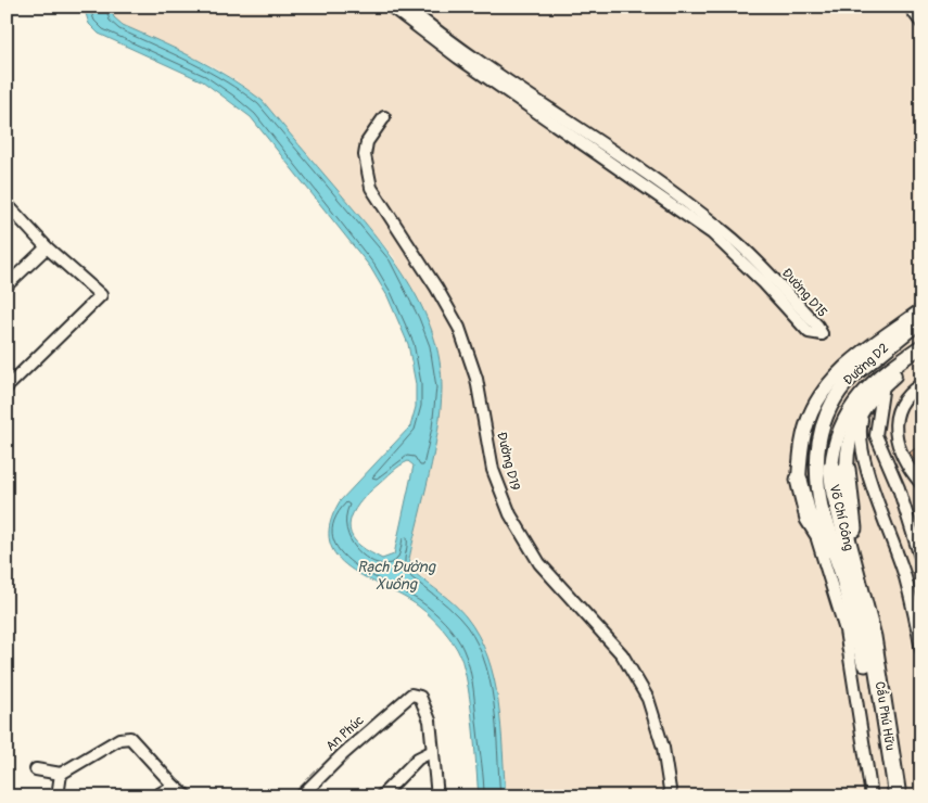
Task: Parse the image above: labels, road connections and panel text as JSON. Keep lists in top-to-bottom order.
{
  "streets": {
    "highway": ["Võ Chí Công", "Cầu Phú Hữu"],
    "main road": ["Đường D2"],
    "street": ["Đường D15", "Đường D19", "An Phúc"]
  },
  "crossings": [
    ["Đường D2", "Võ Chí Công"],
    ["Võ Chí Công", "Cầu Phú Hữu"]
  ],
  "water": ["Rạch Đường Xuống"]
}
